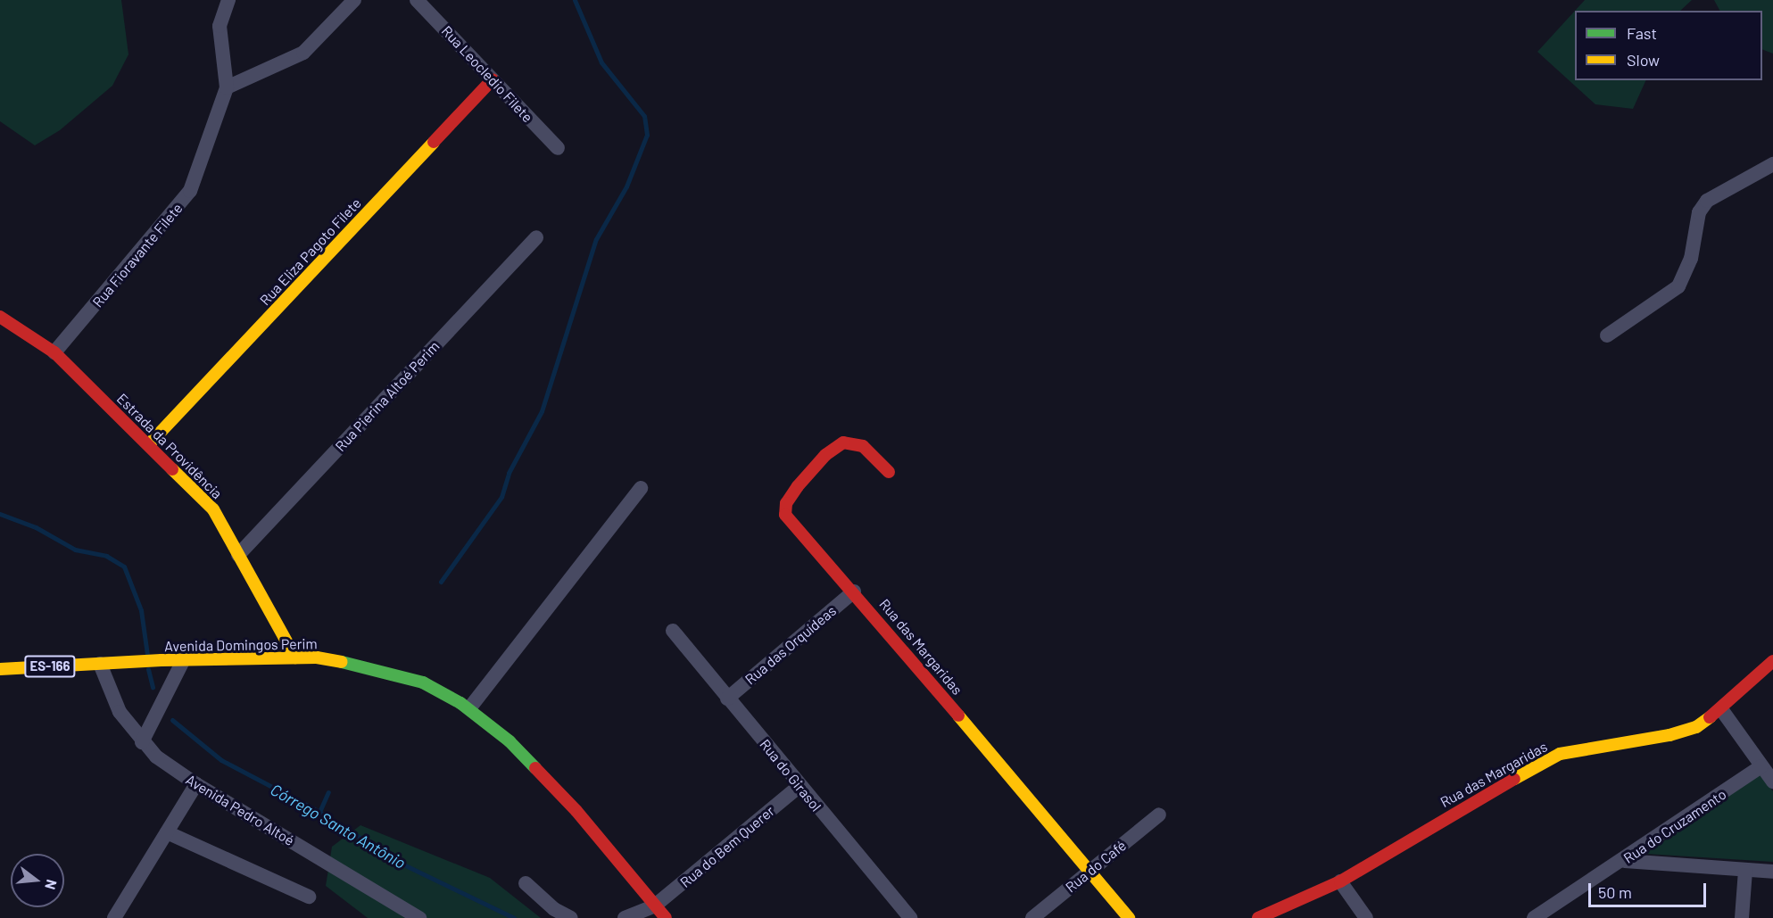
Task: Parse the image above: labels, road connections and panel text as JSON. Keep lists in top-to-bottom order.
{
  "streets": {
    "street": [
      "Rua Leocledio Filete",
      "Rua Eliza Pagoto Filete",
      "Rua Fioravante Filete",
      "Rua Pierina Altoé Perim",
      "Estrada da Providência",
      "Avenida Domingos Perim",
      "Rua das Orquídeas",
      "Rua das Margaridas",
      "ES-166",
      "Rua do Girasol",
      "Avenida Pedro Altoé",
      "Rua do Cruzamento",
      "Rua do Bem Querer",
      "Rua do Café"
    ]
  },
  "crossings": [
    ["Rua Leocledio Filete", "Rua Eliza Pagoto Filete"],
    ["Rua Eliza Pagoto Filete", "Estrada da Providência"],
    ["Rua Fioravante Filete", "Estrada da Providência"],
    ["Rua Pierina Altoé Perim", "Estrada da Providência"],
    ["Estrada da Providência", "Avenida Domingos Perim"],
    ["Avenida Domingos Perim", "ES-166"],
    ["Avenida Domingos Perim", "Avenida Pedro Altoé"],
    ["Avenida Domingos Perim", "Rua do Bem Querer"],
    ["Rua das Orquídeas", "Rua das Margaridas"],
    ["Rua das Orquídeas", "Rua do Girasol"],
    ["Rua das Margaridas", "Rua do Café"],
    ["ES-166", "Avenida Pedro Altoé"],
    ["Rua do Girasol", "Rua do Bem Querer"]
  ],
  "water": ["Córrego Santo Antônio"],
  "legend": ["Fast", "Slow"],
  "scale_bar": "50 m",
  "north": "right"
}
